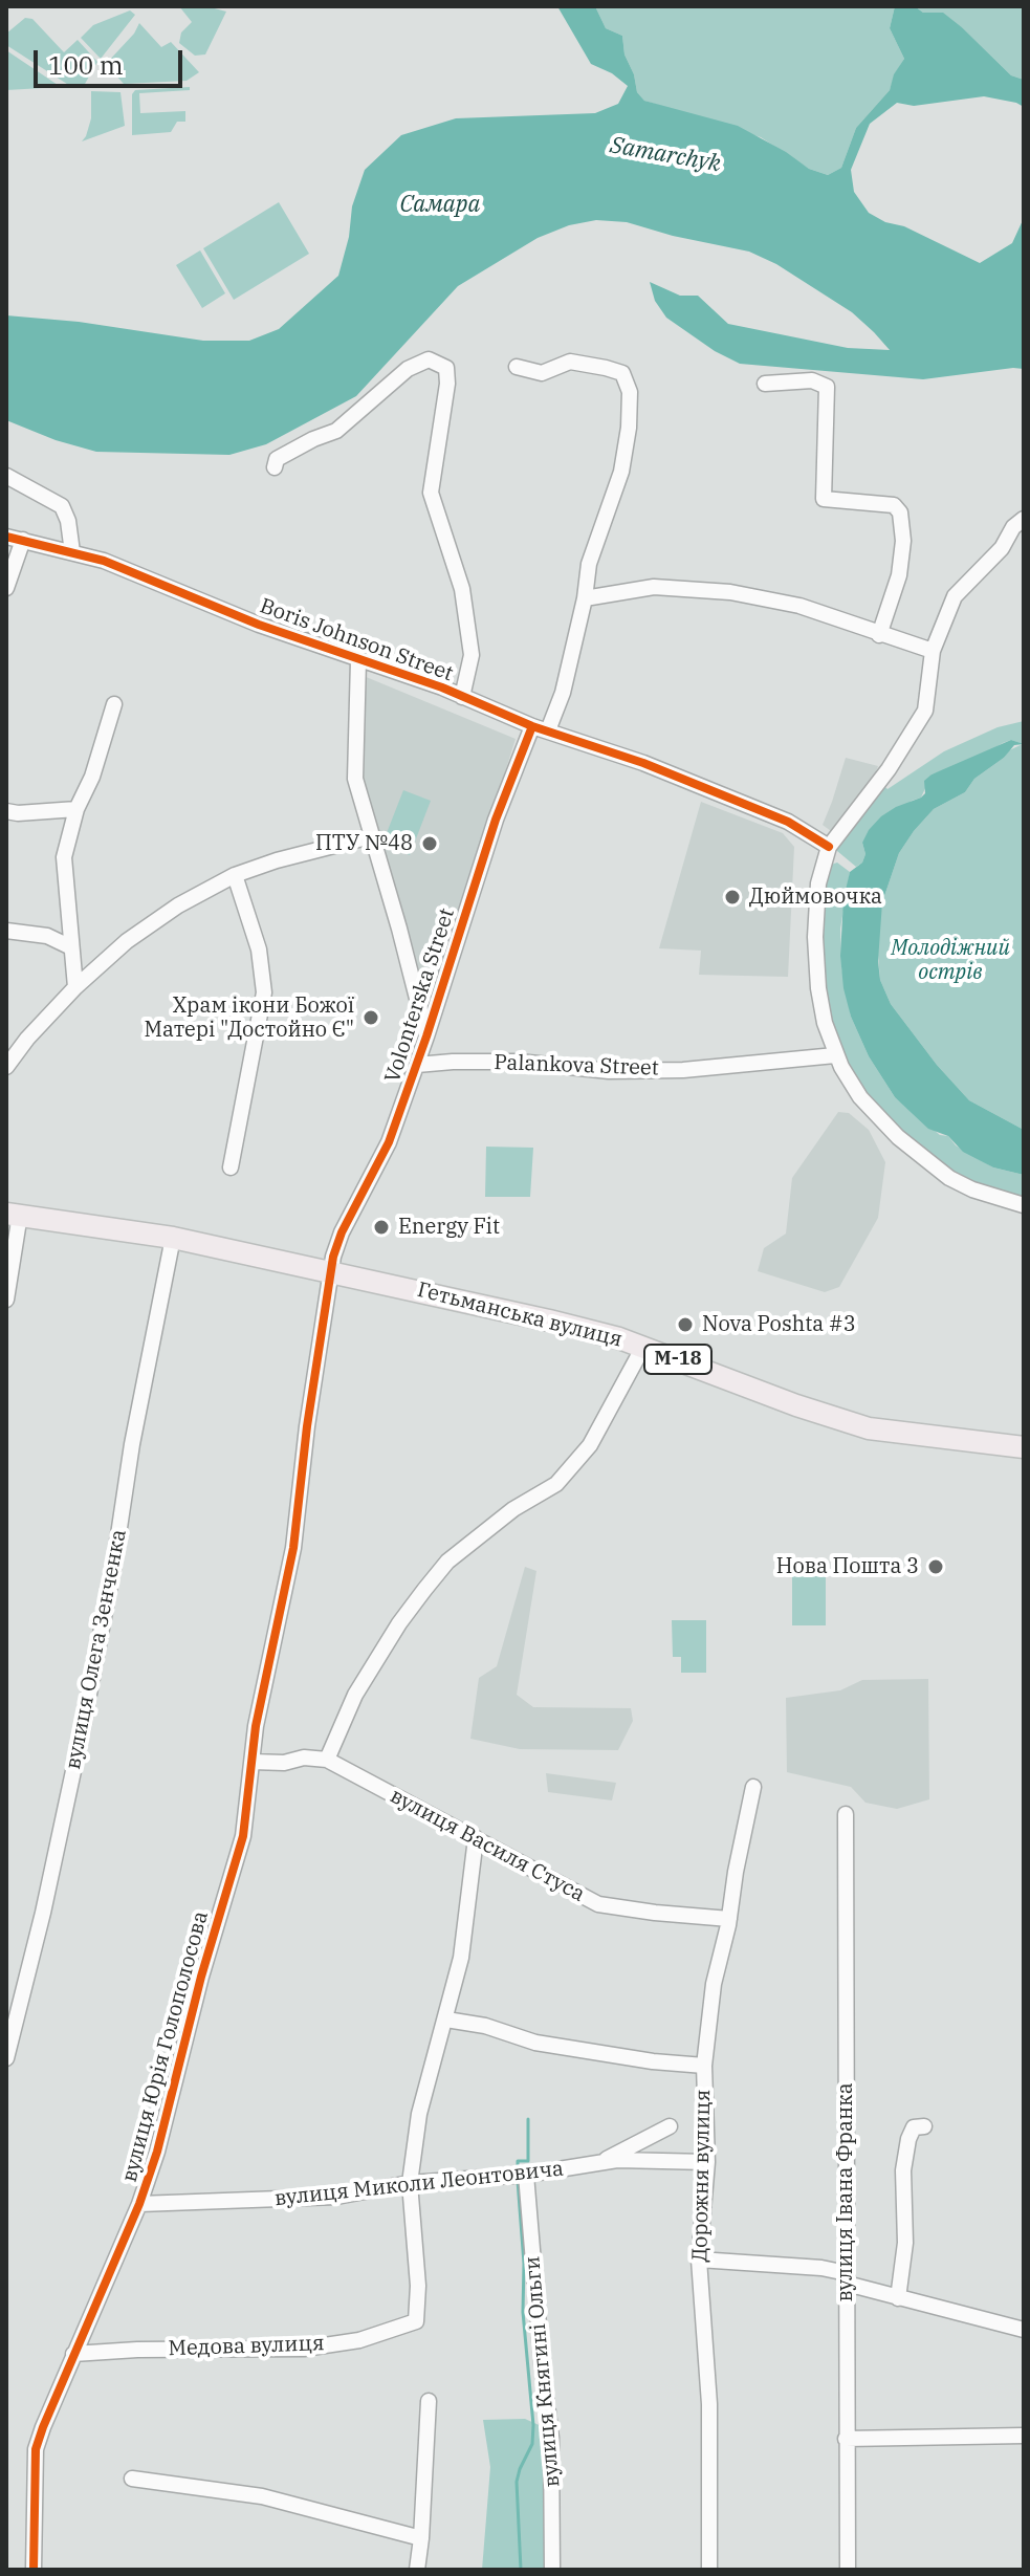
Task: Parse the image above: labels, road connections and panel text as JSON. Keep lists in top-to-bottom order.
{
  "streets": {
    "highway": ["Гетьманська вулиця", "М-18"],
    "street": [
      "Boris Johnson Street",
      "Volonterska Street",
      "Palankova Street",
      "вулиця Олега Зенченка",
      "вулиця Василя Стуса",
      "вулиця Юрія Голополосова",
      "Дорожня вулиця",
      "вулиця Миколи Леонтовича",
      "вулиця Івана Франка",
      "Медова вулиця",
      "вулиця Княгині Ольги"
    ]
  },
  "crossings": [
    ["Boris Johnson Street", "Volonterska Street"],
    ["Volonterska Street", "Palankova Street"],
    ["Volonterska Street", "Гетьманська вулиця"],
    ["Volonterska Street", "вулиця Юрія Голополосова"],
    ["Гетьманська вулиця", "вулиця Олега Зенченка"],
    ["Гетьманська вулиця", "вулиця Юрія Голополосова"],
    ["вулиця Василя Стуса", "Дорожня вулиця"],
    ["вулиця Юрія Голополосова", "вулиця Миколи Леонтовича"],
    ["вулиця Юрія Голополосова", "Медова вулиця"],
    ["Дорожня вулиця", "вулиця Миколи Леонтовича"],
    ["вулиця Миколи Леонтовича", "Медова вулиця"],
    ["вулиця Миколи Леонтовича", "вулиця Княгині Ольги"]
  ],
  "water": ["Samarchyk", "Самара"],
  "parks": ["Молодіжний острів"],
  "places": [
    "ПТУ №48",
    "Дюймовочка",
    "Храм ікони Божої Матері \"Достойно Є\"",
    "Energy Fit",
    "Nova Poshta #3",
    "Нова Пошта 3"
  ],
  "scale_bar": "100 m"
}
